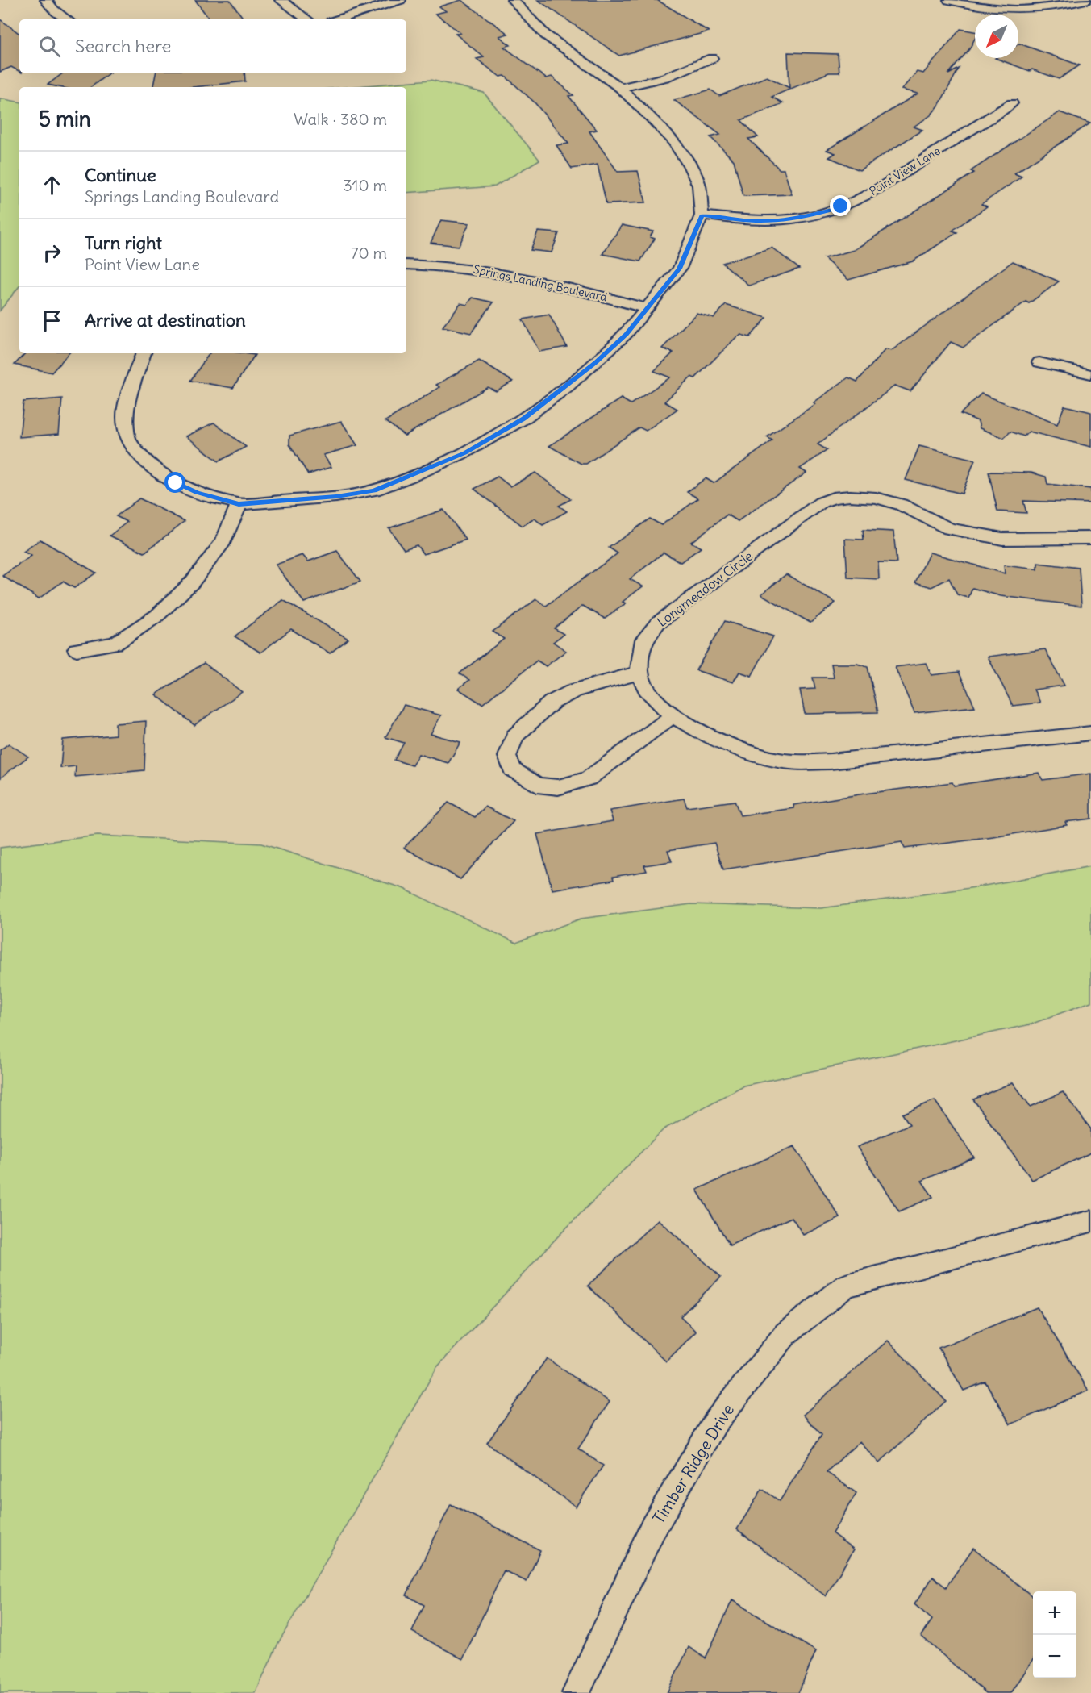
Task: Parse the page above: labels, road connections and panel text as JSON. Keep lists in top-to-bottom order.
{
  "streets": {
    "street": [
      "Point View Lane",
      "Springs Landing Boulevard",
      "Longmeadow Circle",
      "Timber Ridge Drive"
    ]
  },
  "north": "bottom left",
  "page": {
    "search": "Search here",
    "heading": ["5 min", "Walk · 380 m"],
    "list": [
      ["Continue", "Springs Landing Boulevard", "310 m"],
      ["Turn right", "Point View Lane", "70 m"],
      "Arrive at destination"
    ],
    "map_buttons": ["+", "−"]
  }
}
